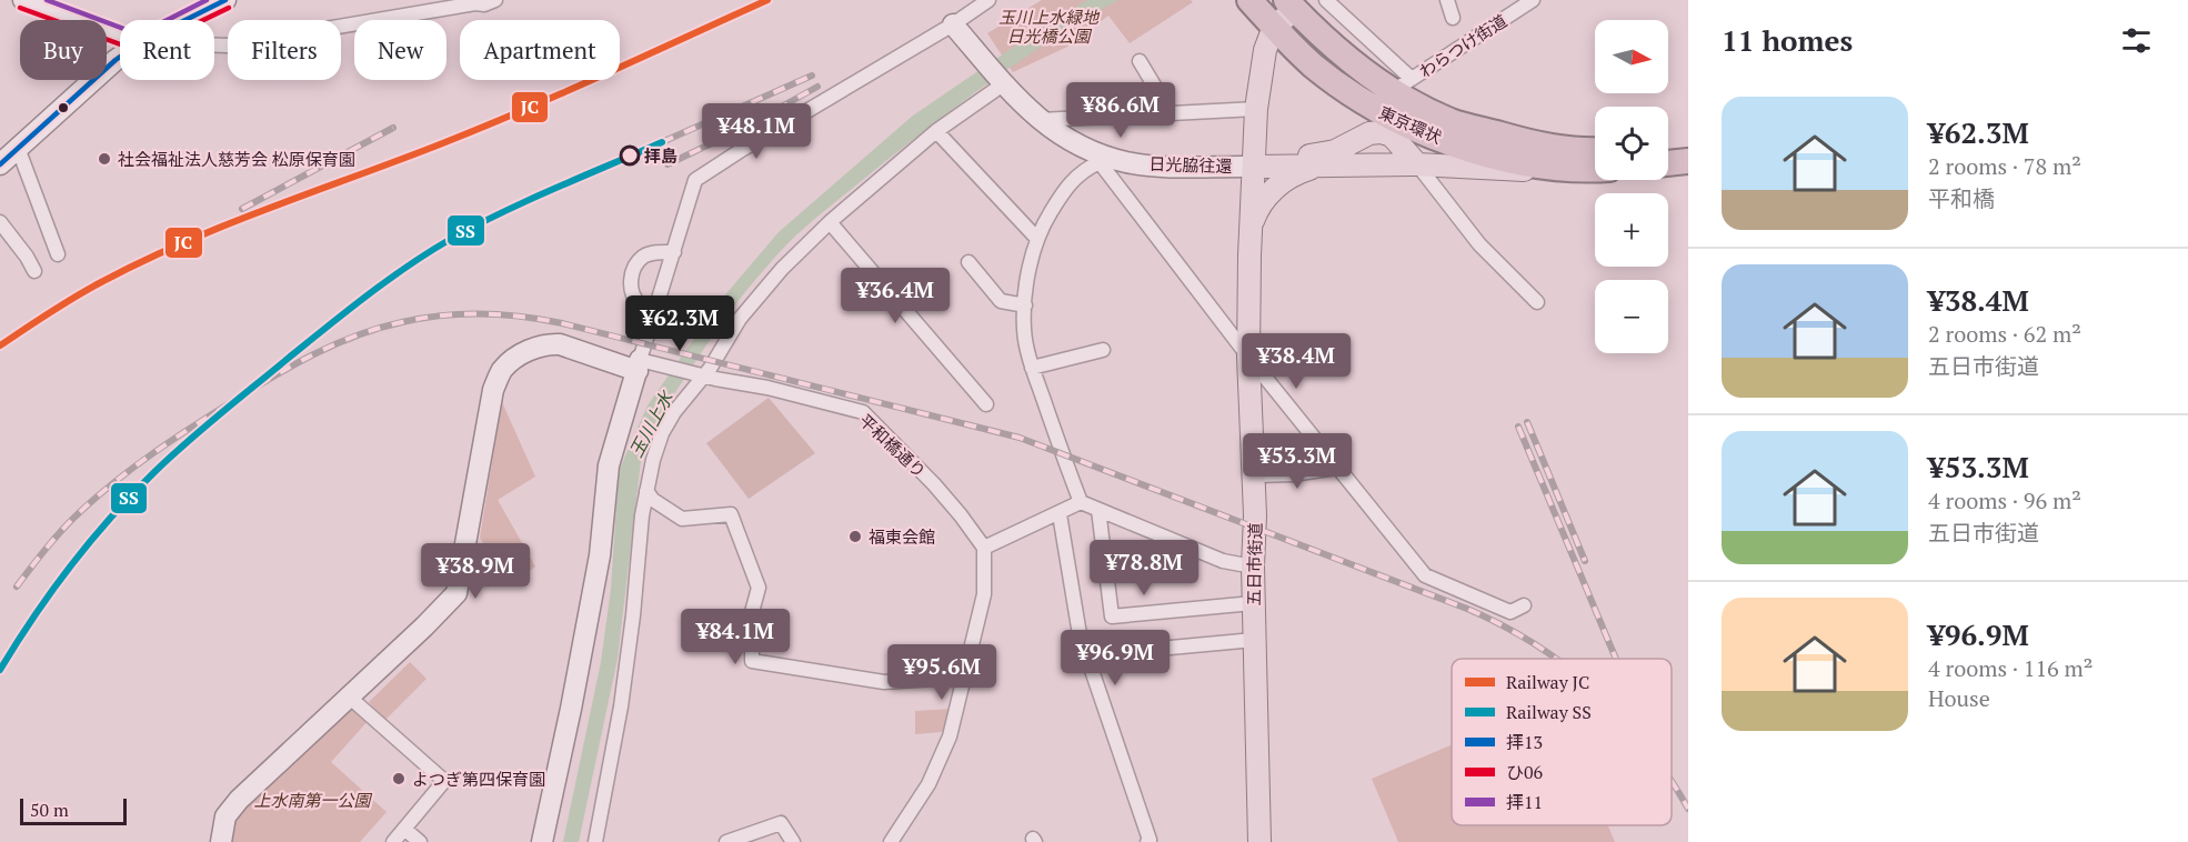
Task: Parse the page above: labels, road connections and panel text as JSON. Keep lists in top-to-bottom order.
{
  "streets": {
    "highway": ["東京環状"],
    "main road": ["五日市街道"],
    "street": ["わらつけ街道", "日光脇往還", "平和橋通り"]
  },
  "crossings": [
    ["わらつけ街道", "東京環状"],
    ["東京環状", "五日市街道"],
    ["日光脇往還", "五日市街道"]
  ],
  "water": ["玉川上水"],
  "parks": ["玉川上水緑地 日光橋公園", "上水南第一公園"],
  "places": [
    "拝島",
    "社会福祉法人慈芳会 松原保育園",
    "福東会館",
    "よつぎ第四保育園"
  ],
  "lines": [
    "rail line JC",
    "transit line 拝13",
    "transit line 拝11",
    "transit line ひ06",
    "rail line SS"
  ],
  "legend": [
    "Railway JC",
    "Railway SS",
    "拝13",
    "ひ06",
    "拝11"
  ],
  "scale_bar": "50 m",
  "north": "right",
  "page": {
    "heading": "11 homes",
    "map_buttons": ["+", "−"],
    "chip": [
      "Buy",
      "Rent",
      "Filters",
      "New",
      "Apartment"
    ],
    "list": [
      {
        "name": "¥62.3M",
        "note": "2 rooms · 78 m² · 平和橋"
      },
      {
        "name": "¥38.4M",
        "note": "2 rooms · 62 m² · 五日市街道"
      },
      {
        "name": "¥53.3M",
        "note": "4 rooms · 96 m² · 五日市街道"
      },
      {
        "name": "¥96.9M",
        "note": "4 rooms · 116 m² · House"
      }
    ],
    "price": [
      "¥86.6M",
      "¥48.1M",
      "¥36.4M",
      "¥62.3M",
      "¥38.4M",
      "¥53.3M",
      "¥78.8M",
      "¥38.9M",
      "¥84.1M",
      "¥96.9M",
      "¥95.6M"
    ],
    "scale": "50 m"
  }
}
